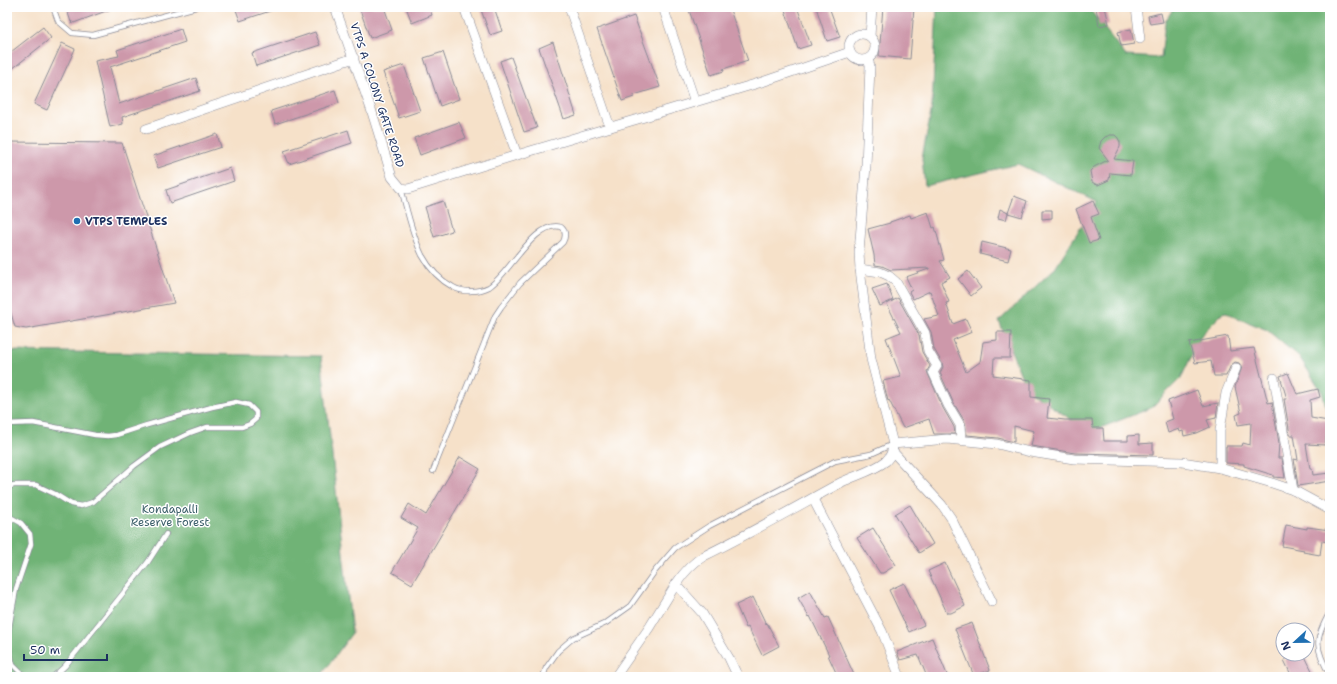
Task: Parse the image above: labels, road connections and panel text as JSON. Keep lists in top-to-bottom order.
{
  "streets": {
    "street": ["VTPS A COLONY GATE ROAD"]
  },
  "parks": ["Kondapalli Reserve Forest"],
  "places": ["VTPS TEMPLES"],
  "scale_bar": "50 m",
  "north": "left"
}
